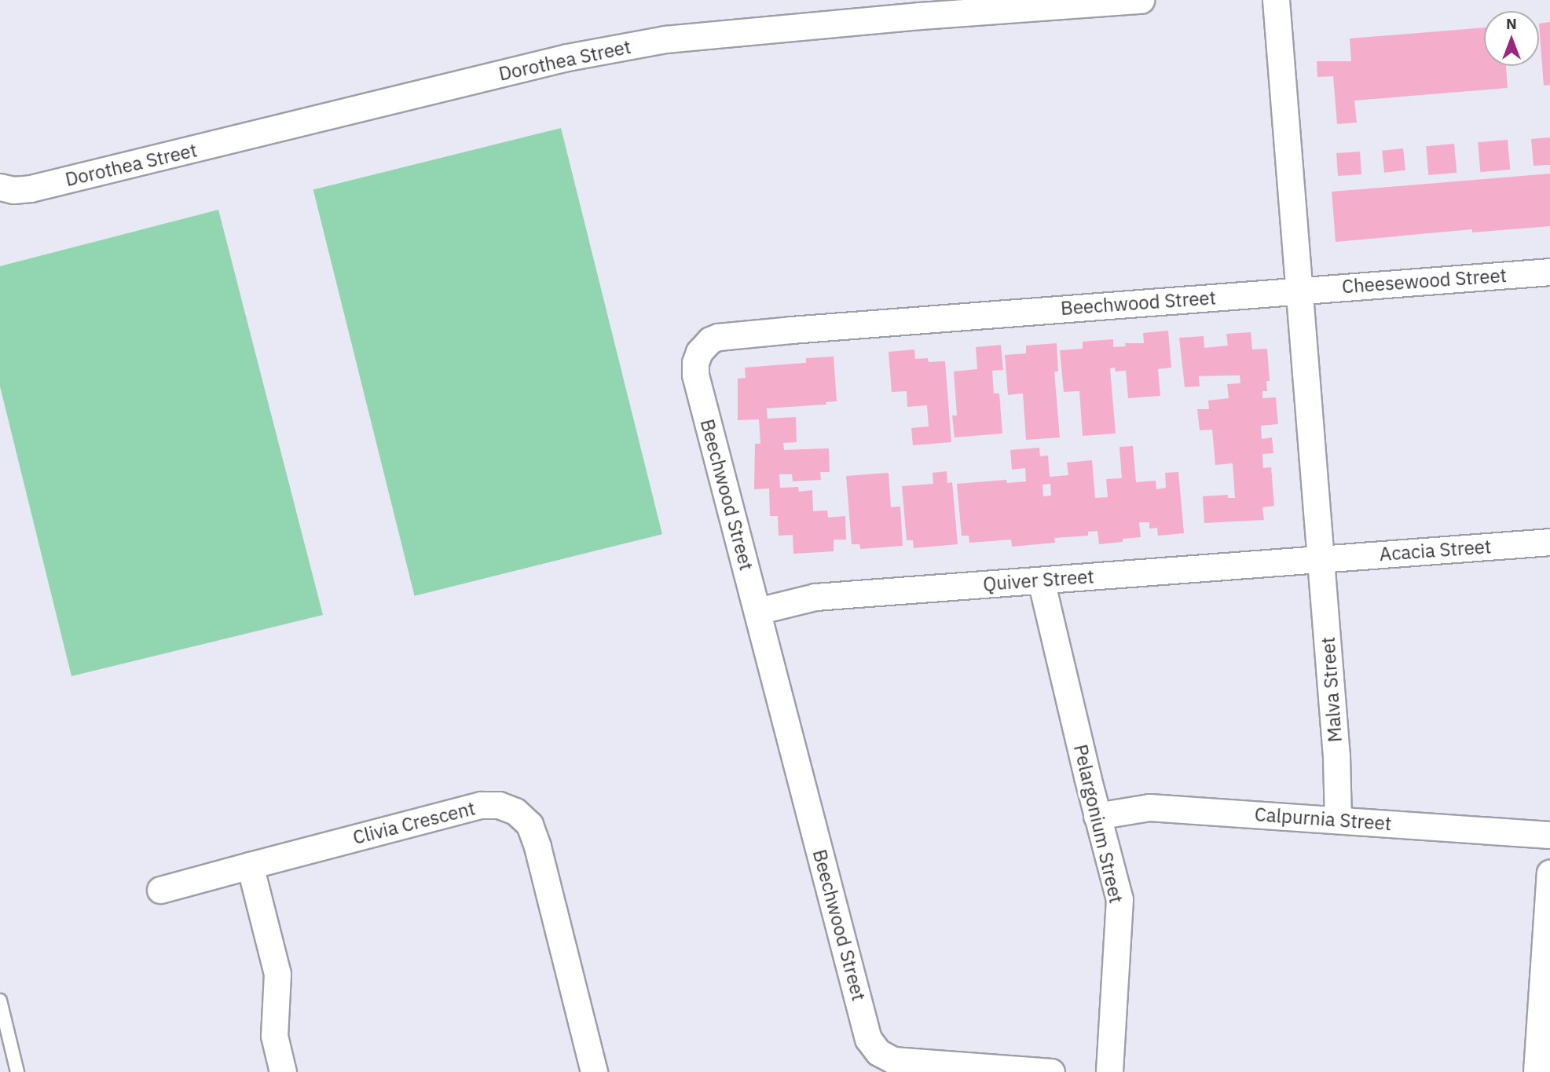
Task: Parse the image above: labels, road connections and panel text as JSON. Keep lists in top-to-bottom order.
{
  "streets": {
    "street": [
      "Dorothea Street",
      "Cheesewood Street",
      "Beechwood Street",
      "Acacia Street",
      "Quiver Street",
      "Malva Street",
      "Calpurnia Street",
      "Clivia Crescent",
      "Pelargonium Street"
    ]
  },
  "crossings": [
    ["Cheesewood Street", "Beechwood Street"],
    ["Cheesewood Street", "Malva Street"],
    ["Beechwood Street", "Quiver Street"],
    ["Beechwood Street", "Malva Street"],
    ["Acacia Street", "Quiver Street"],
    ["Acacia Street", "Malva Street"],
    ["Quiver Street", "Malva Street"],
    ["Quiver Street", "Pelargonium Street"],
    ["Malva Street", "Calpurnia Street"],
    ["Calpurnia Street", "Pelargonium Street"]
  ],
  "north": "top"
}
